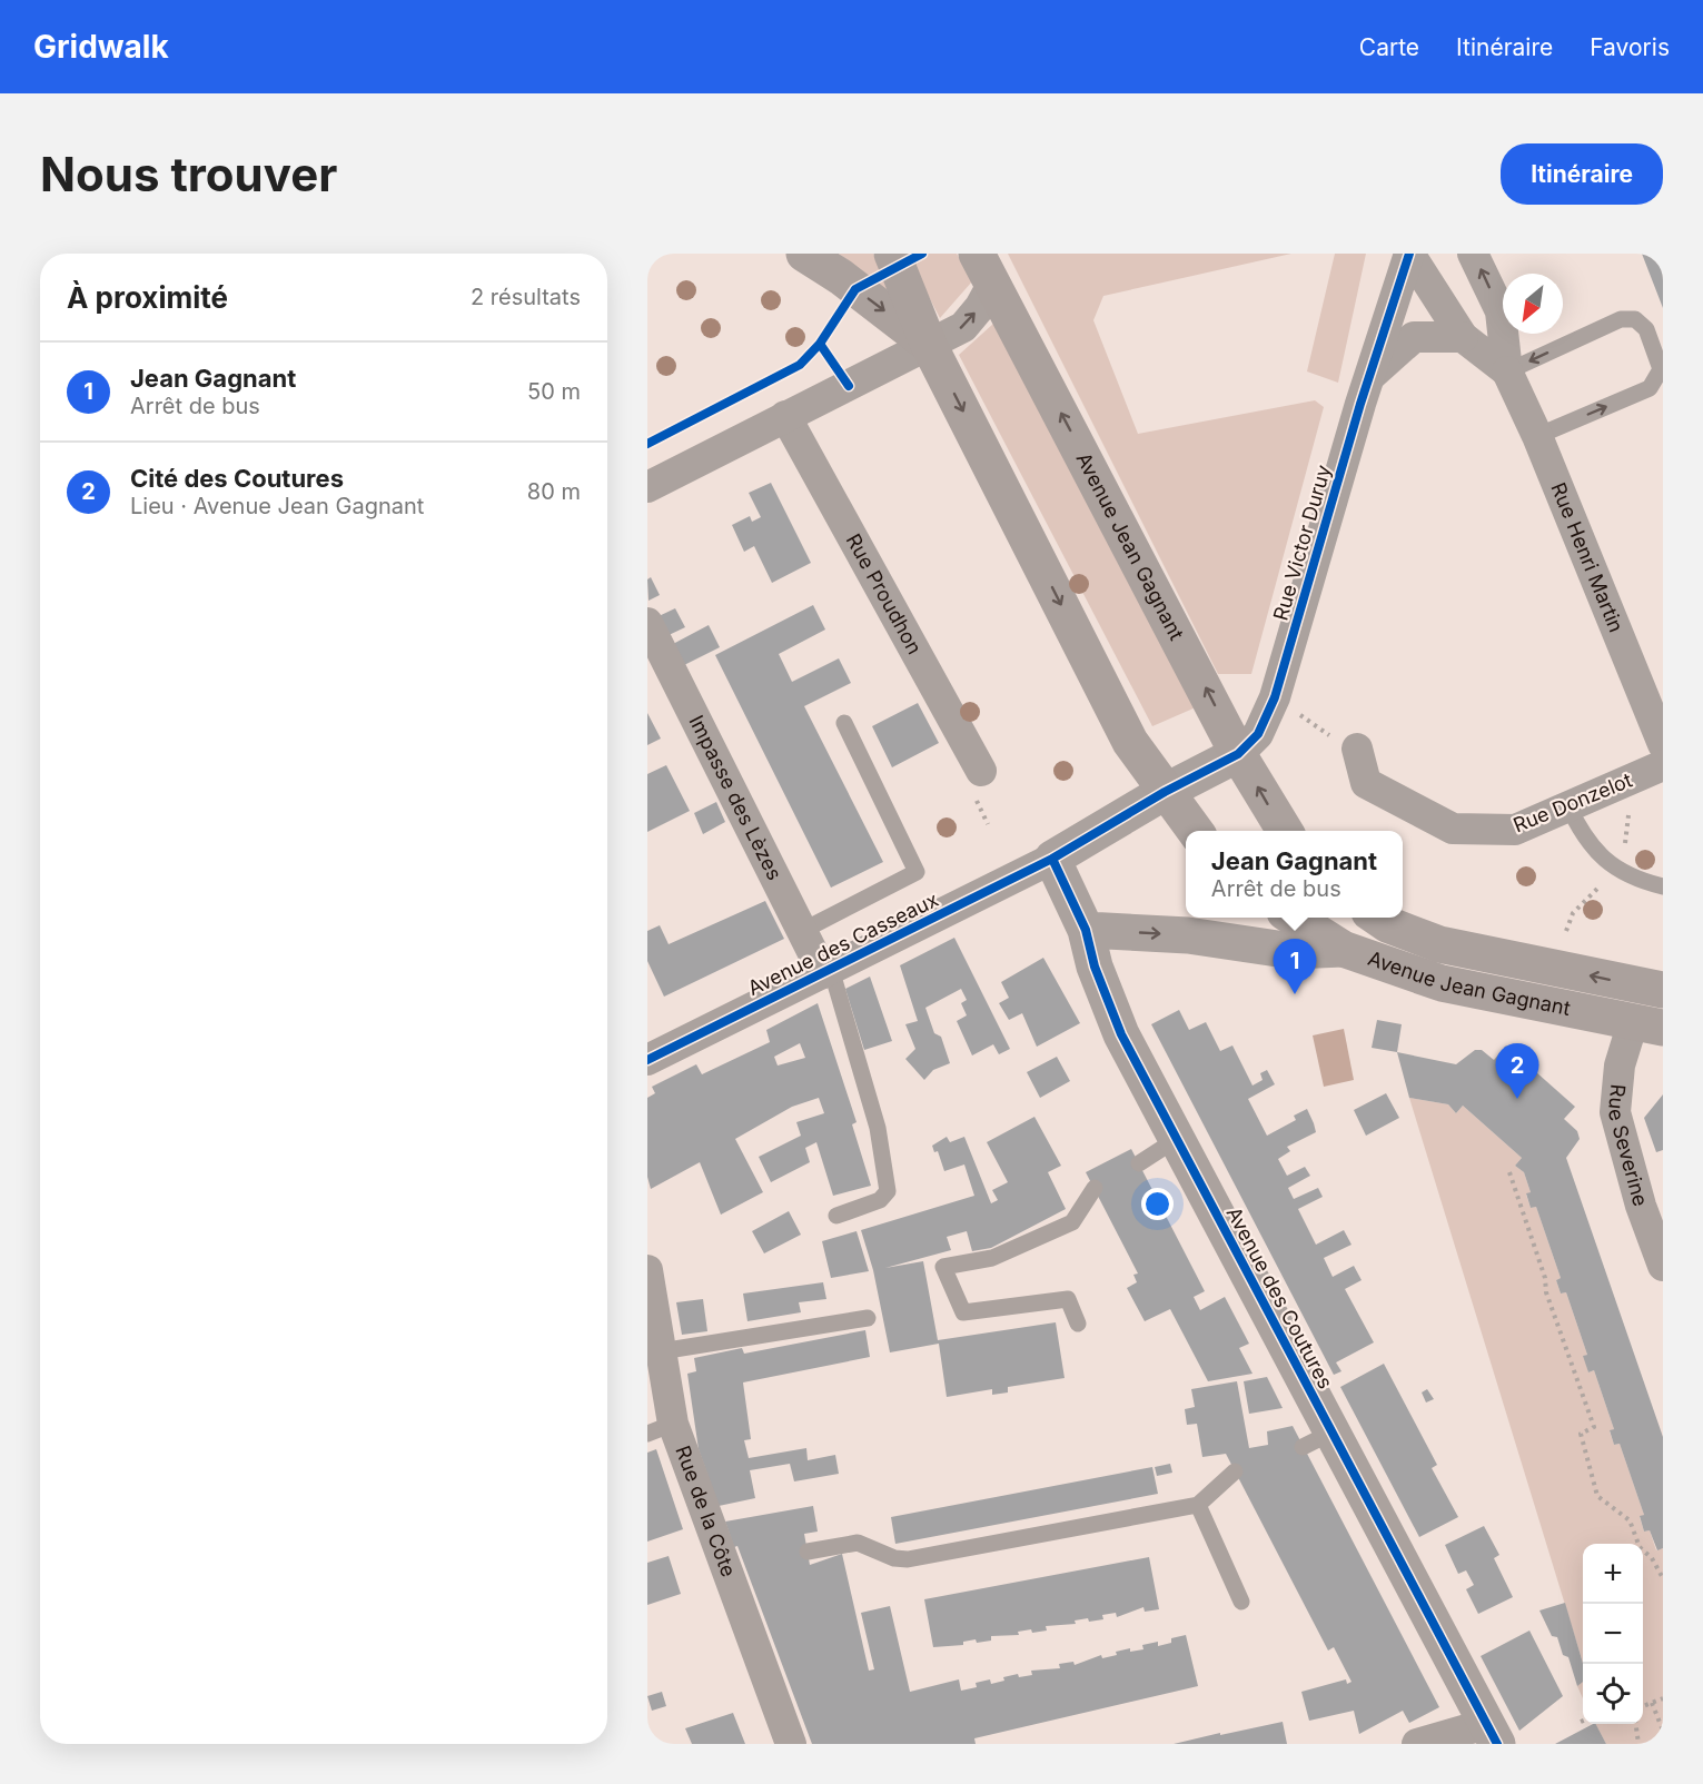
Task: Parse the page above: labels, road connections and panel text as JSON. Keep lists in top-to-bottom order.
{
  "streets": {
    "main road": ["Avenue Jean Gagnant"],
    "street": [
      "Rue Victor Duruy",
      "Rue Henri Martin",
      "Rue Proudhon",
      "Impasse des Lèzes",
      "Rue Donzelot",
      "Avenue des Casseaux",
      "Rue Severine",
      "Avenue des Coutures",
      "Rue de la Côte"
    ]
  },
  "crossings": [
    ["Rue Victor Duruy", "Avenue Jean Gagnant"],
    ["Rue Victor Duruy", "Rue Henri Martin"],
    ["Rue Victor Duruy", "Avenue des Casseaux"],
    ["Rue Victor Duruy", "Avenue des Coutures"],
    ["Avenue Jean Gagnant", "Rue Severine"],
    ["Impasse des Lèzes", "Avenue des Casseaux"],
    ["Avenue des Casseaux", "Avenue des Coutures"]
  ],
  "north": "bottom left",
  "page": {
    "header": "Gridwalk",
    "nav": ["Carte", "Itinéraire", "Favoris"],
    "buttons": "Itinéraire",
    "title": "Nous trouver",
    "heading": ["À proximité", "2 résultats"],
    "list": [
      {
        "mark": "1",
        "name": "Jean Gagnant",
        "note": "Arrêt de bus",
        "value": "50 m"
      },
      {
        "mark": "2",
        "name": "Cité des Coutures",
        "note": "Lieu · Avenue Jean Gagnant",
        "value": "80 m"
      }
    ],
    "popup": ["Jean Gagnant", "Arrêt de bus"],
    "pins": ["1", "2"],
    "map_buttons": ["+", "−"]
  }
}
